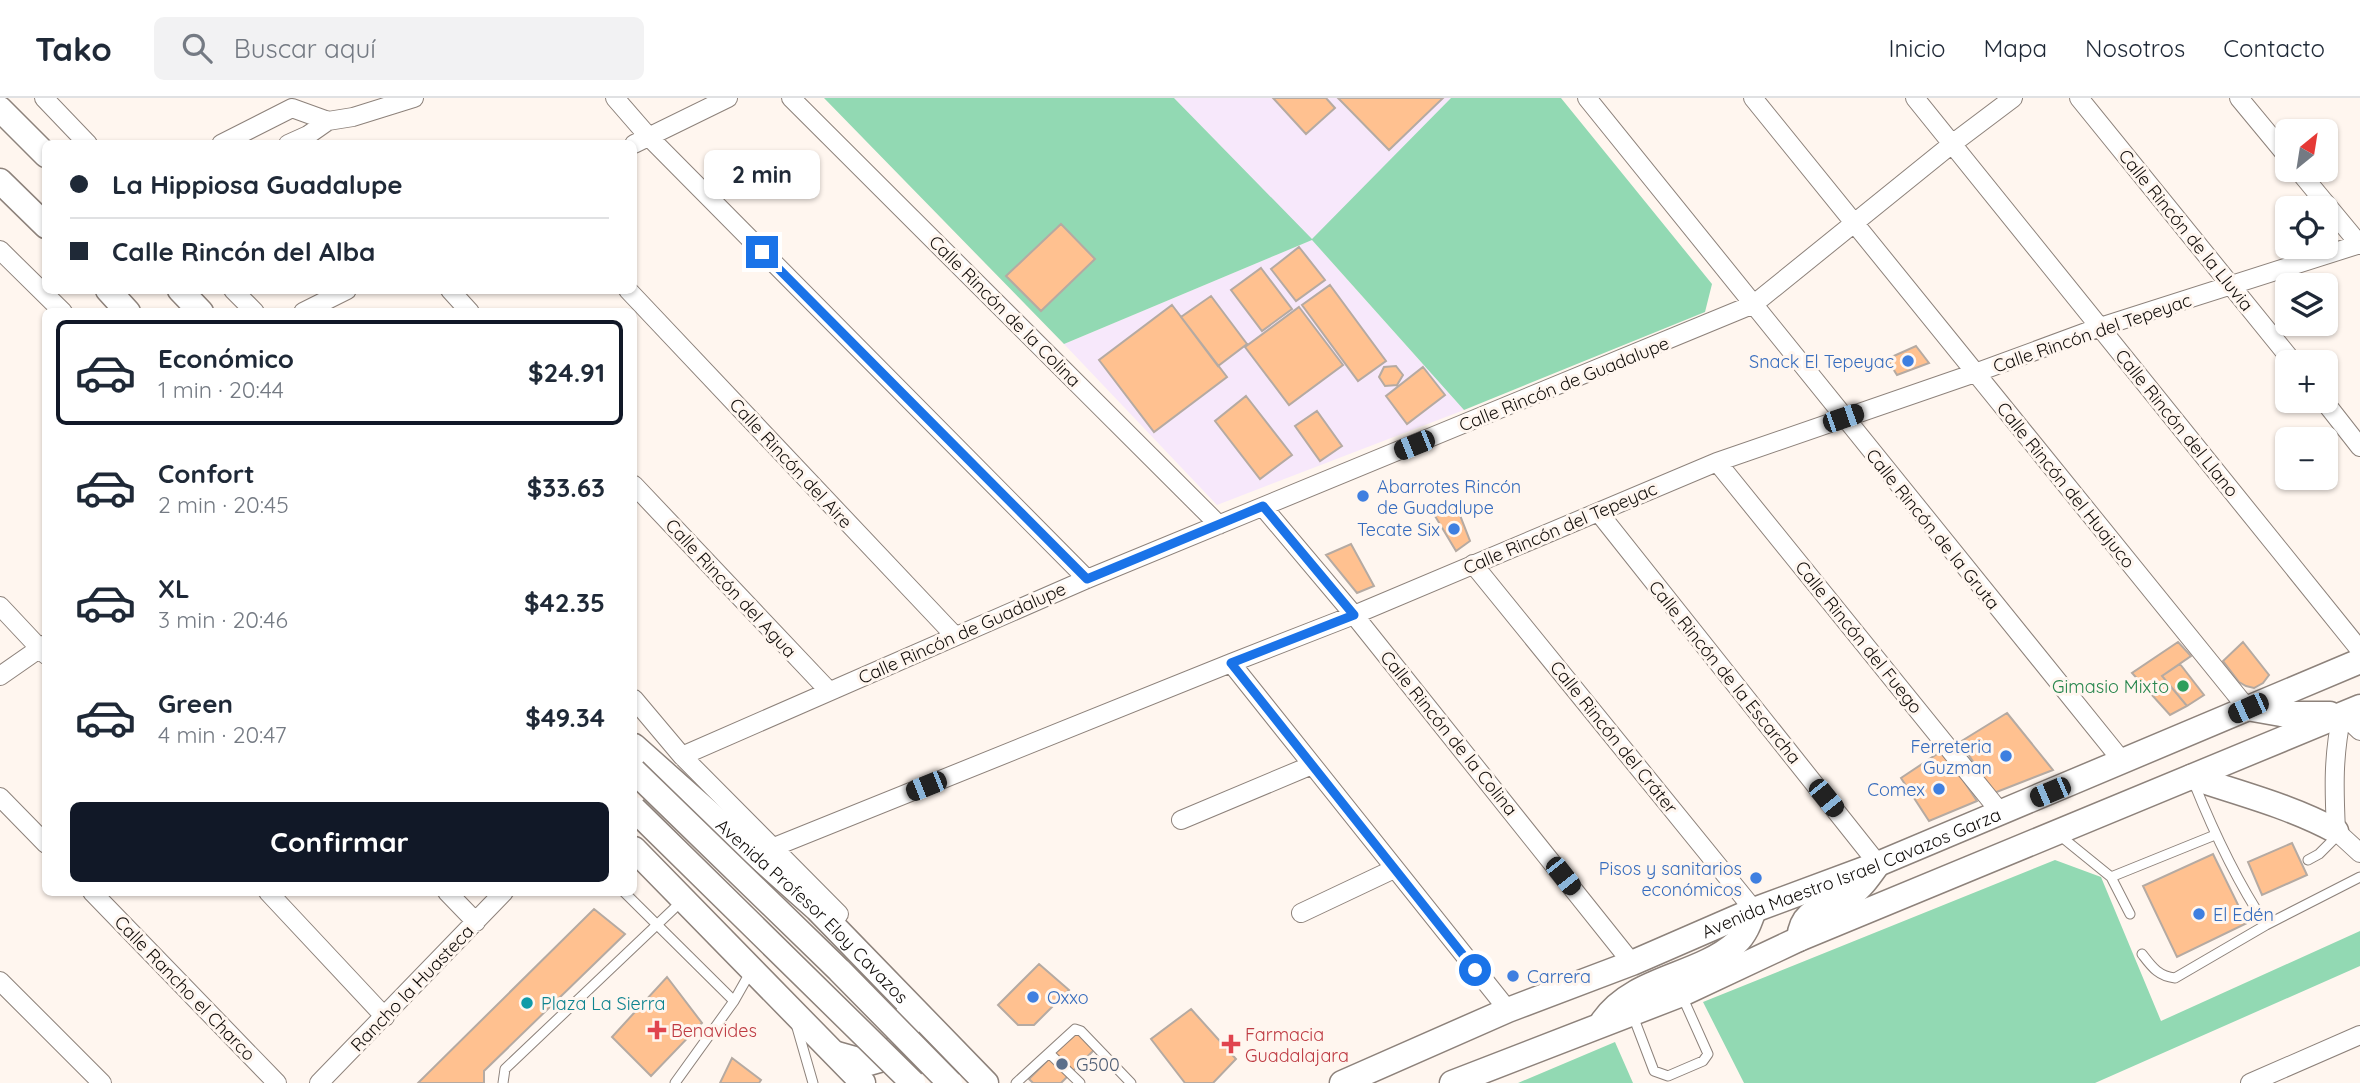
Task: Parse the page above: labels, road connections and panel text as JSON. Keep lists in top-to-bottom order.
{
  "streets": {
    "main road": ["Avenida Maestro Israel Cavazos Garza", "Avenida Profesor Eloy Cavazos"],
    "street": [
      "Calle Rincón de la Lluvia",
      "Calle Rincón de la Colina",
      "Calle Rincón del Tepeyac",
      "Calle Rincón de Guadalupe",
      "Calle Rincón del Llano",
      "Calle Rincón del Aire",
      "Calle Rincón del Huajuco",
      "Calle Rincón de la Gruta",
      "Calle Rincón del Agua",
      "Calle Rincón del Fuego",
      "Calle Rincón de la Escarcha",
      "Calle Rincón del Cráter",
      "Calle Rancho el Charco",
      "Rancho la Huasteca"
    ]
  },
  "crossings": [
    ["Calle Rincón de la Lluvia", "Calle Rincón del Tepeyac"],
    ["Calle Rincón de la Colina", "Calle Rincón del Tepeyac"],
    ["Calle Rincón de la Colina", "Calle Rincón de Guadalupe"],
    ["Calle Rincón de la Colina", "Avenida Maestro Israel Cavazos Garza"],
    ["Calle Rincón del Tepeyac", "Calle Rincón del Llano"],
    ["Calle Rincón del Tepeyac", "Calle Rincón del Huajuco"],
    ["Calle Rincón del Tepeyac", "Calle Rincón de la Gruta"],
    ["Calle Rincón del Tepeyac", "Calle Rincón del Fuego"],
    ["Calle Rincón del Tepeyac", "Calle Rincón de la Escarcha"],
    ["Calle Rincón del Tepeyac", "Calle Rincón del Cráter"],
    ["Calle Rincón de Guadalupe", "Calle Rincón del Llano"],
    ["Calle Rincón de Guadalupe", "Calle Rincón del Aire"],
    ["Calle Rincón de Guadalupe", "Calle Rincón del Huajuco"],
    ["Calle Rincón de Guadalupe", "Calle Rincón de la Gruta"],
    ["Calle Rincón de Guadalupe", "Calle Rincón del Agua"],
    ["Calle Rincón del Huajuco", "Avenida Maestro Israel Cavazos Garza"],
    ["Calle Rincón de la Gruta", "Avenida Maestro Israel Cavazos Garza"],
    ["Calle Rincón del Fuego", "Avenida Maestro Israel Cavazos Garza"],
    ["Calle Rincón de la Escarcha", "Avenida Maestro Israel Cavazos Garza"],
    ["Calle Rincón del Cráter", "Avenida Maestro Israel Cavazos Garza"]
  ],
  "places": {
    "other": [
      "Snack El Tepeyac",
      "Abarrotes Rincón de Guadalupe",
      "Tecate Six",
      "Gimasio Mixto",
      "Ferreteria Guzman",
      "Comex",
      "Pisos y sanitarios económicos",
      "El Edén",
      "Carrera",
      "Oxxo",
      "Plaza La Sierra",
      "G500"
    ],
    "health": ["Benavides", "Farmacia Guadalajara"]
  },
  "north": "top right",
  "page": {
    "header": "Tako",
    "search": "Buscar aquí",
    "nav": [
      "Inicio",
      "Mapa",
      "Nosotros",
      "Contacto"
    ],
    "map_buttons": ["+", "−"],
    "banner": ["La Hippiosa Guadalupe", "Calle Rincón del Alba"],
    "bubble": "2 min",
    "list": [
      {
        "name": "Económico",
        "note": "1 min · 20:44",
        "value": "$24.91"
      },
      {
        "name": "Confort",
        "note": "2 min · 20:45",
        "value": "$33.63"
      },
      {
        "name": "XL",
        "note": "3 min · 20:46",
        "value": "$42.35"
      },
      {
        "name": "Green",
        "note": "4 min · 20:47",
        "value": "$49.34"
      }
    ],
    "buttons": "Confirmar"
  }
}
